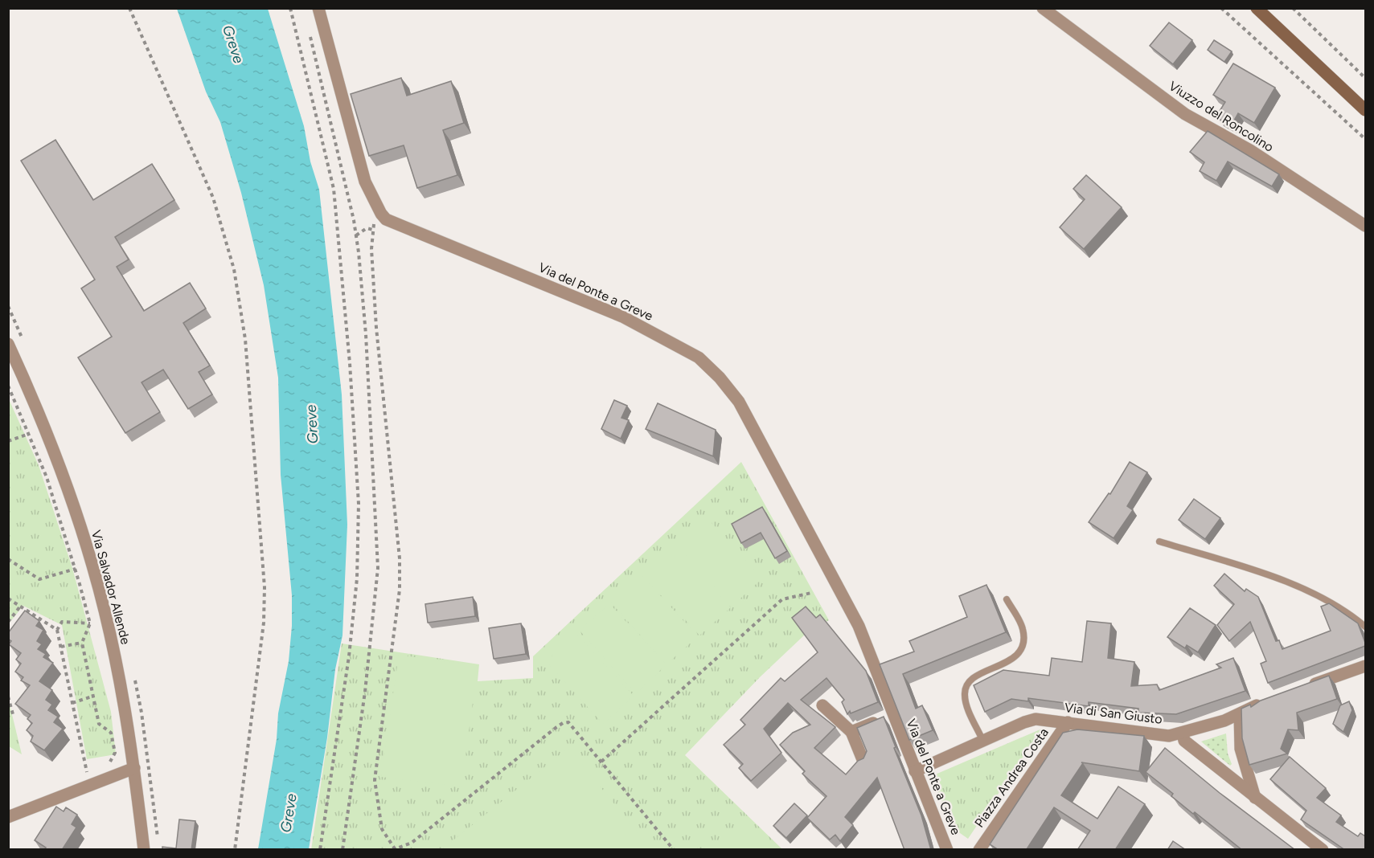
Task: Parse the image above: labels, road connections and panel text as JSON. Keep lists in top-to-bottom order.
{
  "streets": {
    "street": [
      "Viuzzo del Roncolino",
      "Via del Ponte a Greve",
      "Via Salvador Allende",
      "Via di San Giusto",
      "Piazza Andrea Costa"
    ]
  },
  "crossings": [
    ["Via del Ponte a Greve", "Via di San Giusto"],
    ["Via di San Giusto", "Piazza Andrea Costa"]
  ],
  "water": ["Greve"]
}
